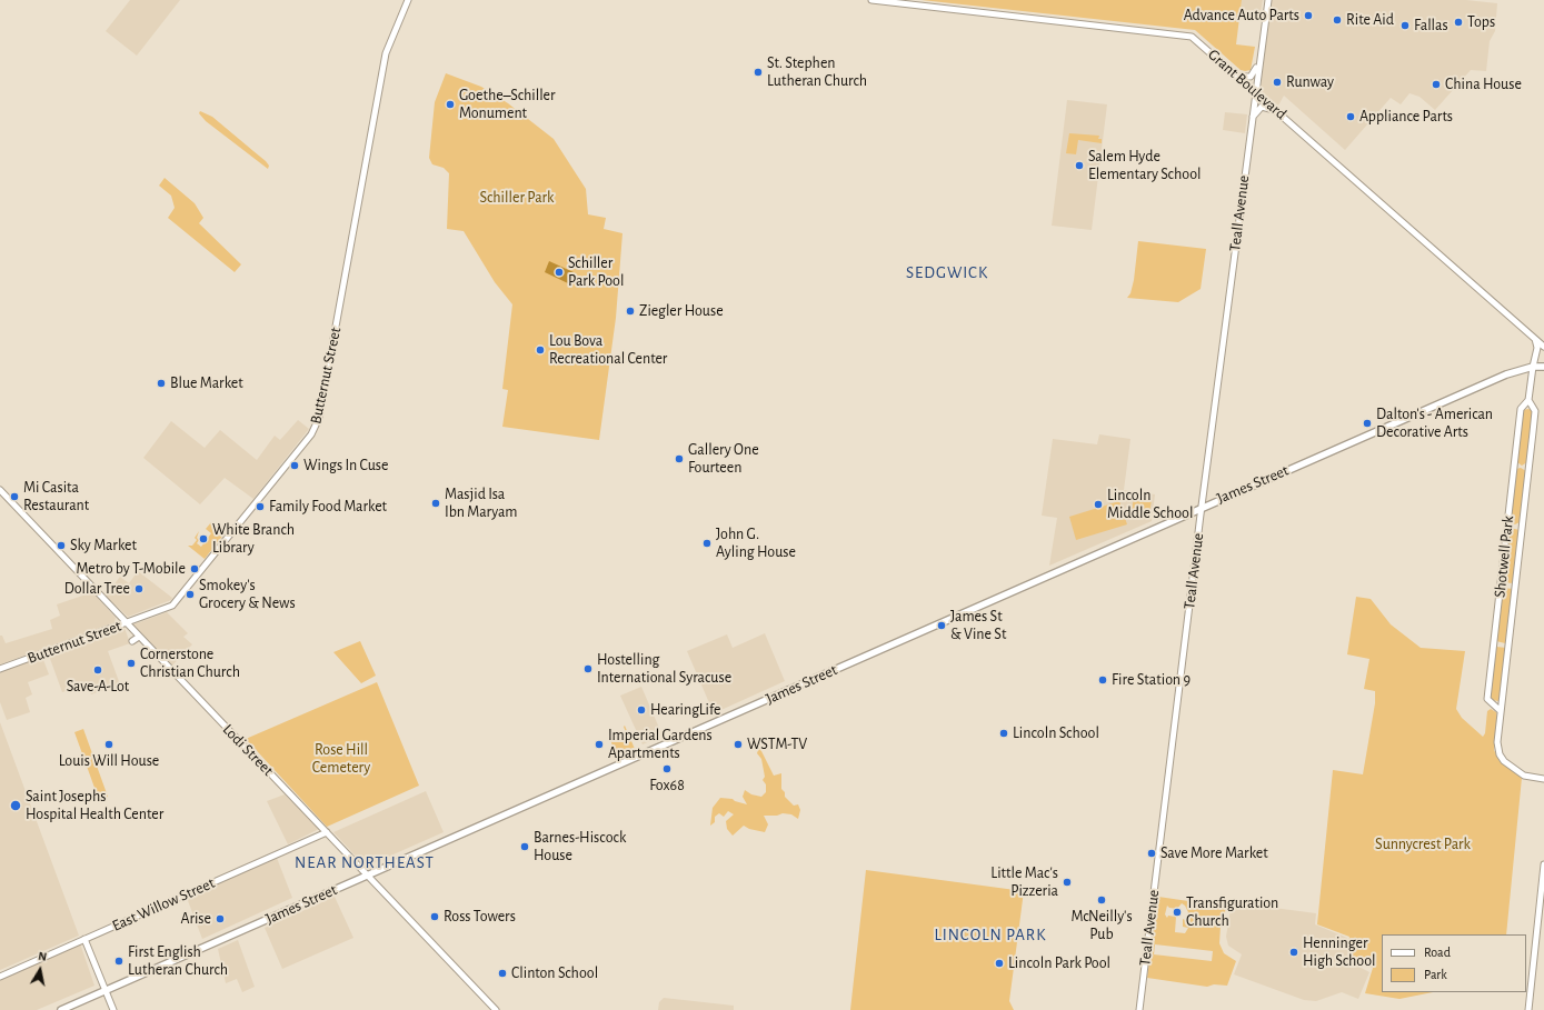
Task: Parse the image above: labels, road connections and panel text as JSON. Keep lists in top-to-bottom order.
{
  "streets": {
    "main road": ["James Street"],
    "street": [
      "Grant Boulevard",
      "Teall Avenue",
      "Butternut Street",
      "Shotwell Park",
      "Lodi Street",
      "East Willow Street"
    ]
  },
  "crossings": [
    ["Grant Boulevard", "Teall Avenue"],
    ["Teall Avenue", "James Street"],
    ["Butternut Street", "Lodi Street"],
    ["James Street", "Shotwell Park"],
    ["James Street", "Lodi Street"],
    ["Lodi Street", "East Willow Street"]
  ],
  "districts": ["SEDGWICK", "NEAR NORTHEAST", "LINCOLN PARK"],
  "parks": ["Schiller Park", "Rose Hill Cemetery", "Sunnycrest Park"],
  "places": [
    "Advance Auto Parts",
    "Rite Aid",
    "Tops",
    "Fallas",
    "St. Stephen Lutheran Church",
    "Runway",
    "China House",
    "Goethe–Schiller Monument",
    "Appliance Parts",
    "Salem Hyde Elementary School",
    "Schiller Park Pool",
    "Ziegler House",
    "Lou Bova Recreational Center",
    "Blue Market",
    "Dalton's - American Decorative Arts",
    "Gallery One Fourteen",
    "Wings In Cuse",
    "Mi Casita Restaurant",
    "Masjid Isa Ibn Maryam",
    "Lincoln Middle School",
    "Family Food Market",
    "White Branch Library",
    "John G. Ayling House",
    "Sky Market",
    "Metro by T-Mobile",
    "Dollar Tree",
    "Smokey's Grocery & News",
    "James St & Vine St",
    "Cornerstone Christian Church",
    "Hostelling International Syracuse",
    "Save-A-Lot",
    "Fire Station 9",
    "HearingLife",
    "Lincoln School",
    "Louis Will House",
    "Imperial Gardens Apartments",
    "WSTM-TV",
    "Fox68",
    "Saint Josephs Hospital Health Center",
    "Barnes-Hiscock House",
    "Save More Market",
    "Little Mac's Pizzeria",
    "McNeilly's Pub",
    "Transfiguration Church",
    "Ross Towers",
    "Arise",
    "Henninger High School",
    "First English Lutheran Church",
    "Lincoln Park Pool",
    "Clinton School"
  ],
  "legend": ["Road", "Park"],
  "north": "top"
}
